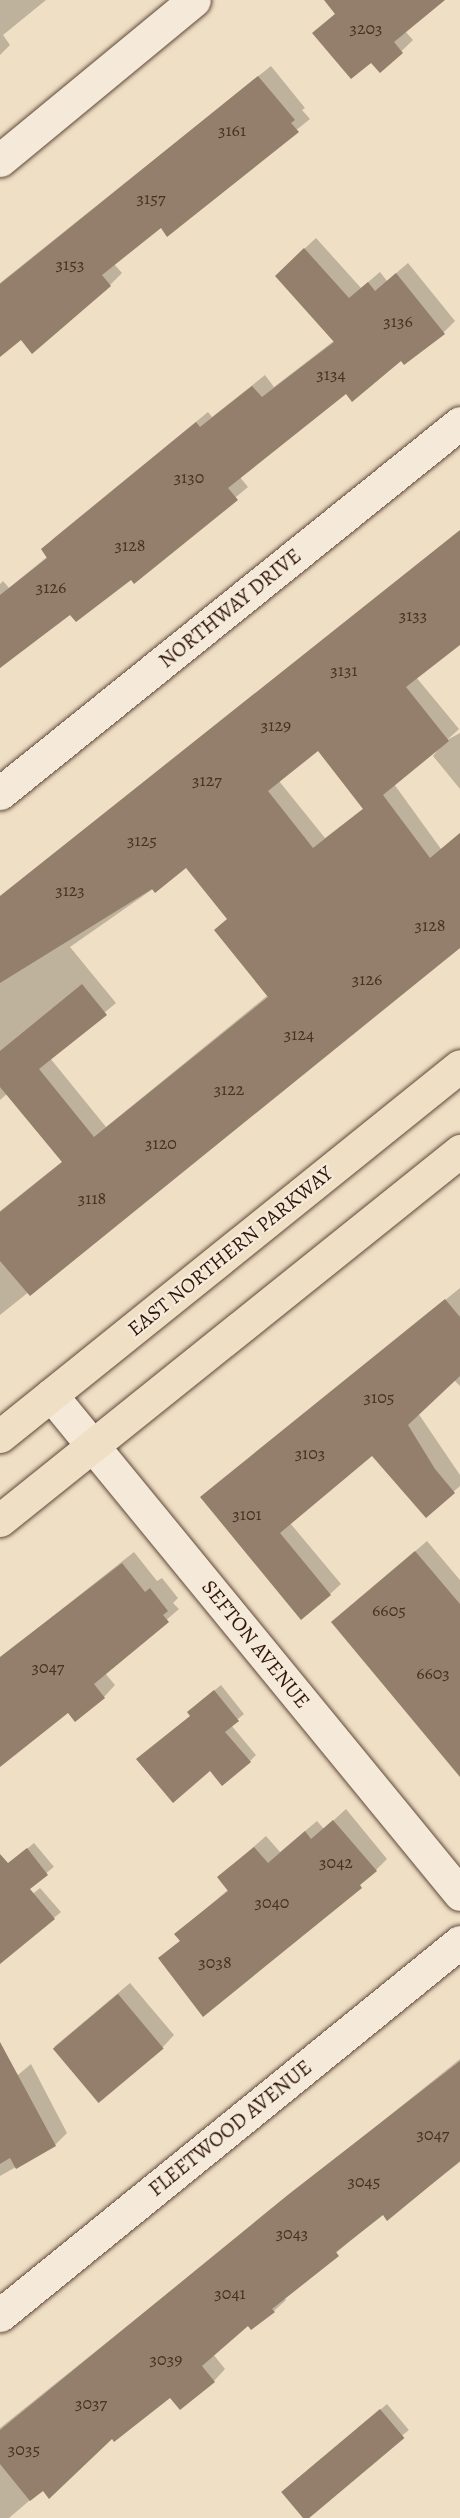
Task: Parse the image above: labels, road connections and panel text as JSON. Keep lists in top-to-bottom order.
{
  "streets": {
    "main road": ["EAST NORTHERN PARKWAY"],
    "street": ["NORTHWAY DRIVE", "SEFTON AVENUE", "FLEETWOOD AVENUE"]
  },
  "crossings": [
    ["EAST NORTHERN PARKWAY", "SEFTON AVENUE"]
  ],
  "house_numbers": [
    "3203",
    "3161",
    "3157",
    "3153",
    "3136",
    "3134",
    "3130",
    "3128",
    "3126",
    "3133",
    "3131",
    "3129",
    "3127",
    "3125",
    "3123",
    "3128",
    "3126",
    "3124",
    "3122",
    "3120",
    "3118",
    "3105",
    "3103",
    "3101",
    "6605",
    "3047",
    "6603",
    "3042",
    "3040",
    "3038",
    "3047",
    "3045",
    "3043",
    "3041",
    "3039",
    "3037",
    "3035"
  ]
}
